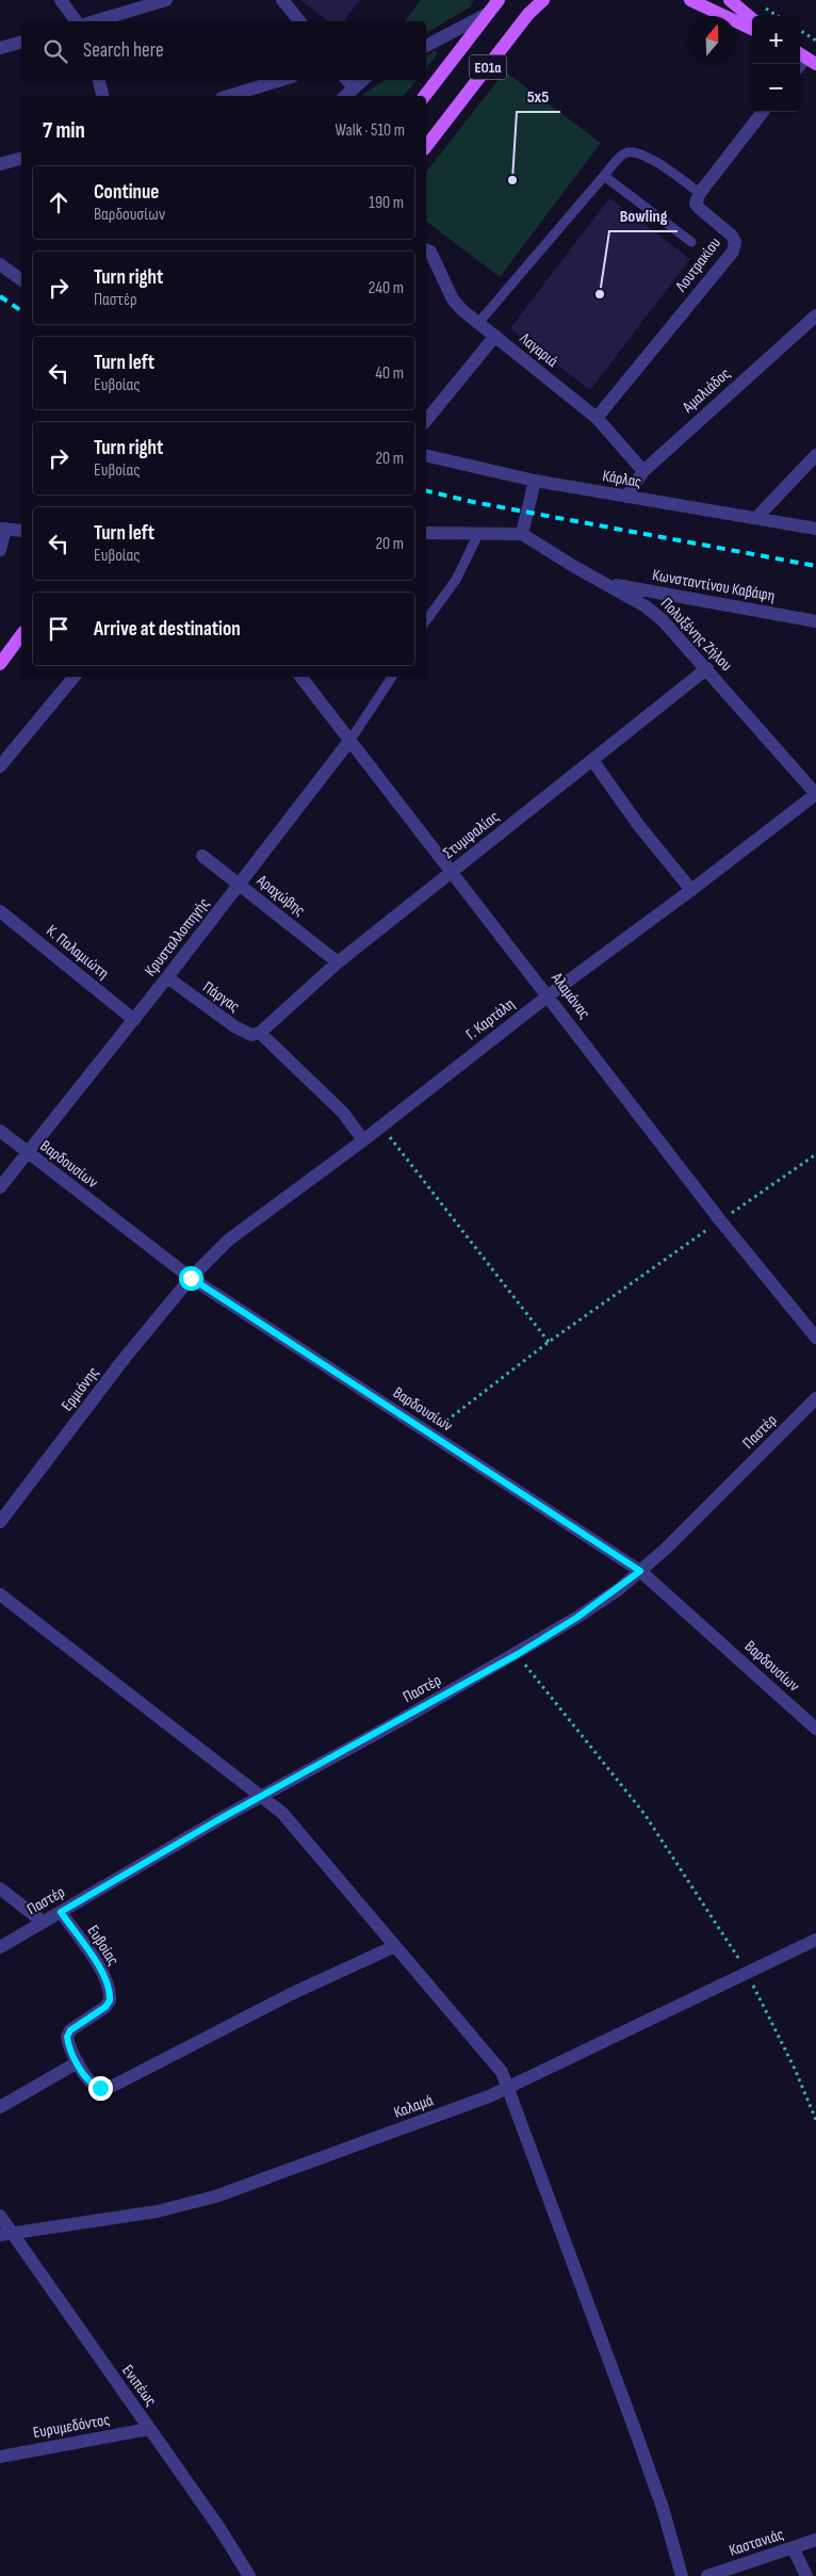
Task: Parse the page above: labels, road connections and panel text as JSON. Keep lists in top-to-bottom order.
{
  "streets": {
    "main road": ["ΕΟ1α"],
    "street": [
      "Λουτρακίου",
      "Λαγαριά",
      "Αμαλιάδος",
      "Κάρλας",
      "Κωνσταντίνου Καβάφη",
      "Πολυξένης Ζήλου",
      "Στυμφαλίας",
      "Αραχώβης",
      "Κρυσταλλοπηγής",
      "Κ. Παλαμιώτη",
      "Αλαμάνας",
      "Πάργας",
      "Γ. Καρτάλη",
      "Βαρδουσίων",
      "Ερμιόνης",
      "Παστέρ",
      "Ευβοίας",
      "Καλαμά",
      "Ενιπέως",
      "Ευρυμεδόντος",
      "Καστανιάς"
    ]
  },
  "crossings": [
    ["Λουτρακίου", "Λαγαριά"],
    ["Λαγαριά", "Αμαλιάδος"],
    ["Αμαλιάδος", "Κάρλας"],
    ["Κωνσταντίνου Καβάφη", "Πολυξένης Ζήλου"],
    ["Πολυξένης Ζήλου", "Στυμφαλίας"],
    ["Πολυξένης Ζήλου", "Γ. Καρτάλη"],
    ["Στυμφαλίας", "Αραχώβης"],
    ["Στυμφαλίας", "Αλαμάνας"],
    ["Στυμφαλίας", "Πάργας"],
    ["Αραχώβης", "Κρυσταλλοπηγής"],
    ["Κρυσταλλοπηγής", "Κ. Παλαμιώτη"],
    ["Κρυσταλλοπηγής", "Αλαμάνας"],
    ["Κρυσταλλοπηγής", "Πάργας"],
    ["Κρυσταλλοπηγής", "Βαρδουσίων"],
    ["Αλαμάνας", "Γ. Καρτάλη"],
    ["Γ. Καρτάλη", "Βαρδουσίων"],
    ["Γ. Καρτάλη", "Ερμιόνης"],
    ["Βαρδουσίων", "Ερμιόνης"],
    ["Βαρδουσίων", "Παστέρ"],
    ["Παστέρ", "Ευβοίας"],
    ["Καλαμά", "Ενιπέως"],
    ["Ενιπέως", "Ευρυμεδόντος"]
  ],
  "places": ["5x5", "Bowling"],
  "north": "top",
  "page": {
    "map_buttons": ["+", "−"],
    "search": "Search here",
    "heading": ["7 min", "Walk · 510 m"],
    "list": [
      ["Continue", "Βαρδουσίων", "190 m"],
      ["Turn right", "Παστέρ", "240 m"],
      ["Turn left", "Ευβοίας", "40 m"],
      ["Turn right", "Ευβοίας", "20 m"],
      ["Turn left", "Ευβοίας", "20 m"],
      "Arrive at destination"
    ]
  }
}
